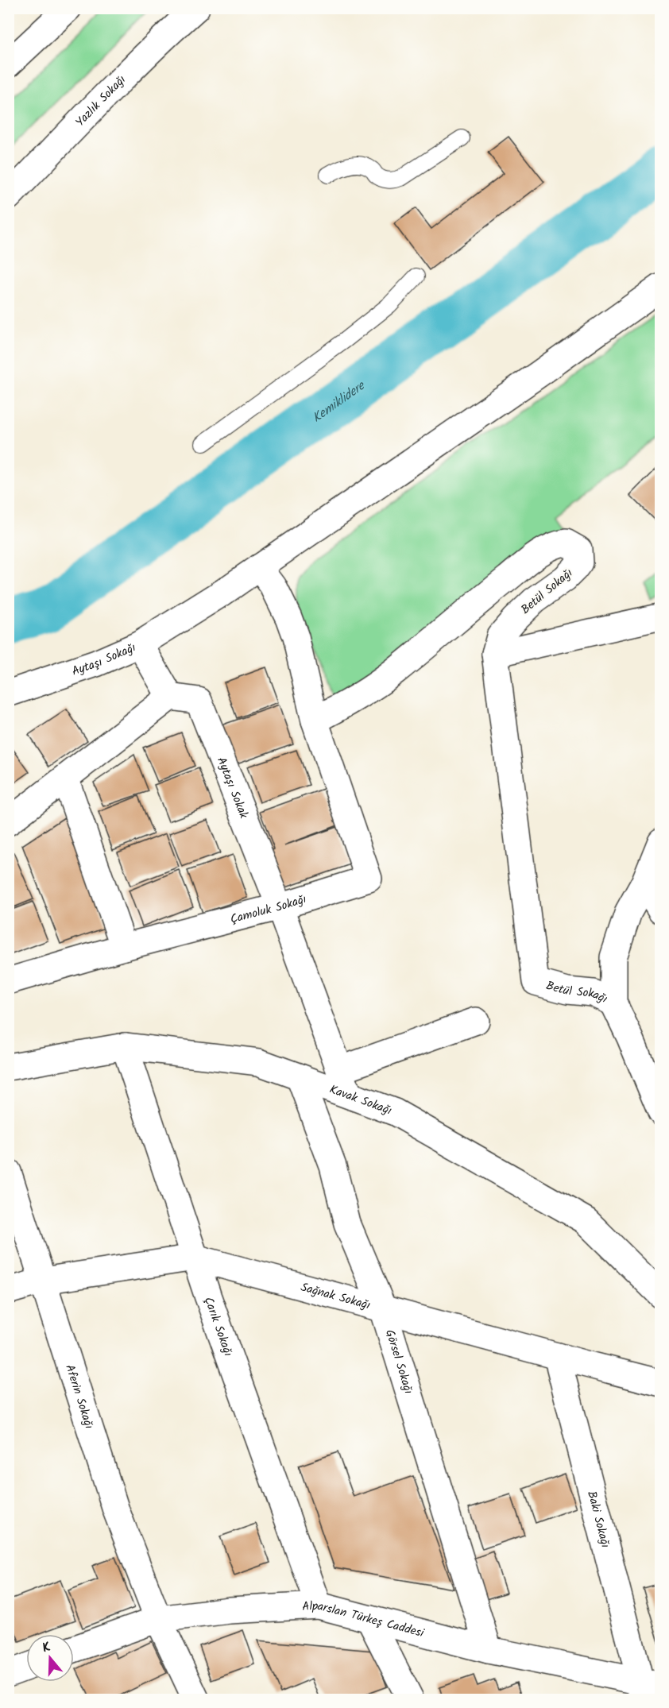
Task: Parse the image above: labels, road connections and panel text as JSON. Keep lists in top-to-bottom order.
{
  "streets": {
    "main road": [
      "Yazlık Sokağı",
      "Betül Sokağı",
      "Aytaşı Sokağı",
      "Aytaşı Sokak",
      "Çamoluk Sokağı",
      "Kavak Sokağı",
      "Sağnak Sokağı",
      "Çarık Sokağı",
      "Görsel Sokağı",
      "Aferin Sokağı",
      "Baki Sokağı",
      "Alparslan Türkeş Caddesi"
    ]
  },
  "crossings": [
    ["Betül Sokağı", "Çamoluk Sokağı"],
    ["Aytaşı Sokağı", "Aytaşı Sokak"],
    ["Aytaşı Sokak", "Çamoluk Sokağı"],
    ["Aytaşı Sokak", "Kavak Sokağı"],
    ["Kavak Sokağı", "Çarık Sokağı"],
    ["Kavak Sokağı", "Görsel Sokağı"],
    ["Sağnak Sokağı", "Çarık Sokağı"],
    ["Sağnak Sokağı", "Görsel Sokağı"],
    ["Sağnak Sokağı", "Aferin Sokağı"],
    ["Sağnak Sokağı", "Baki Sokağı"],
    ["Çarık Sokağı", "Alparslan Türkeş Caddesi"],
    ["Görsel Sokağı", "Alparslan Türkeş Caddesi"],
    ["Aferin Sokağı", "Alparslan Türkeş Caddesi"],
    ["Baki Sokağı", "Alparslan Türkeş Caddesi"]
  ],
  "water": ["Kemiklidere"],
  "north": "top"
}
